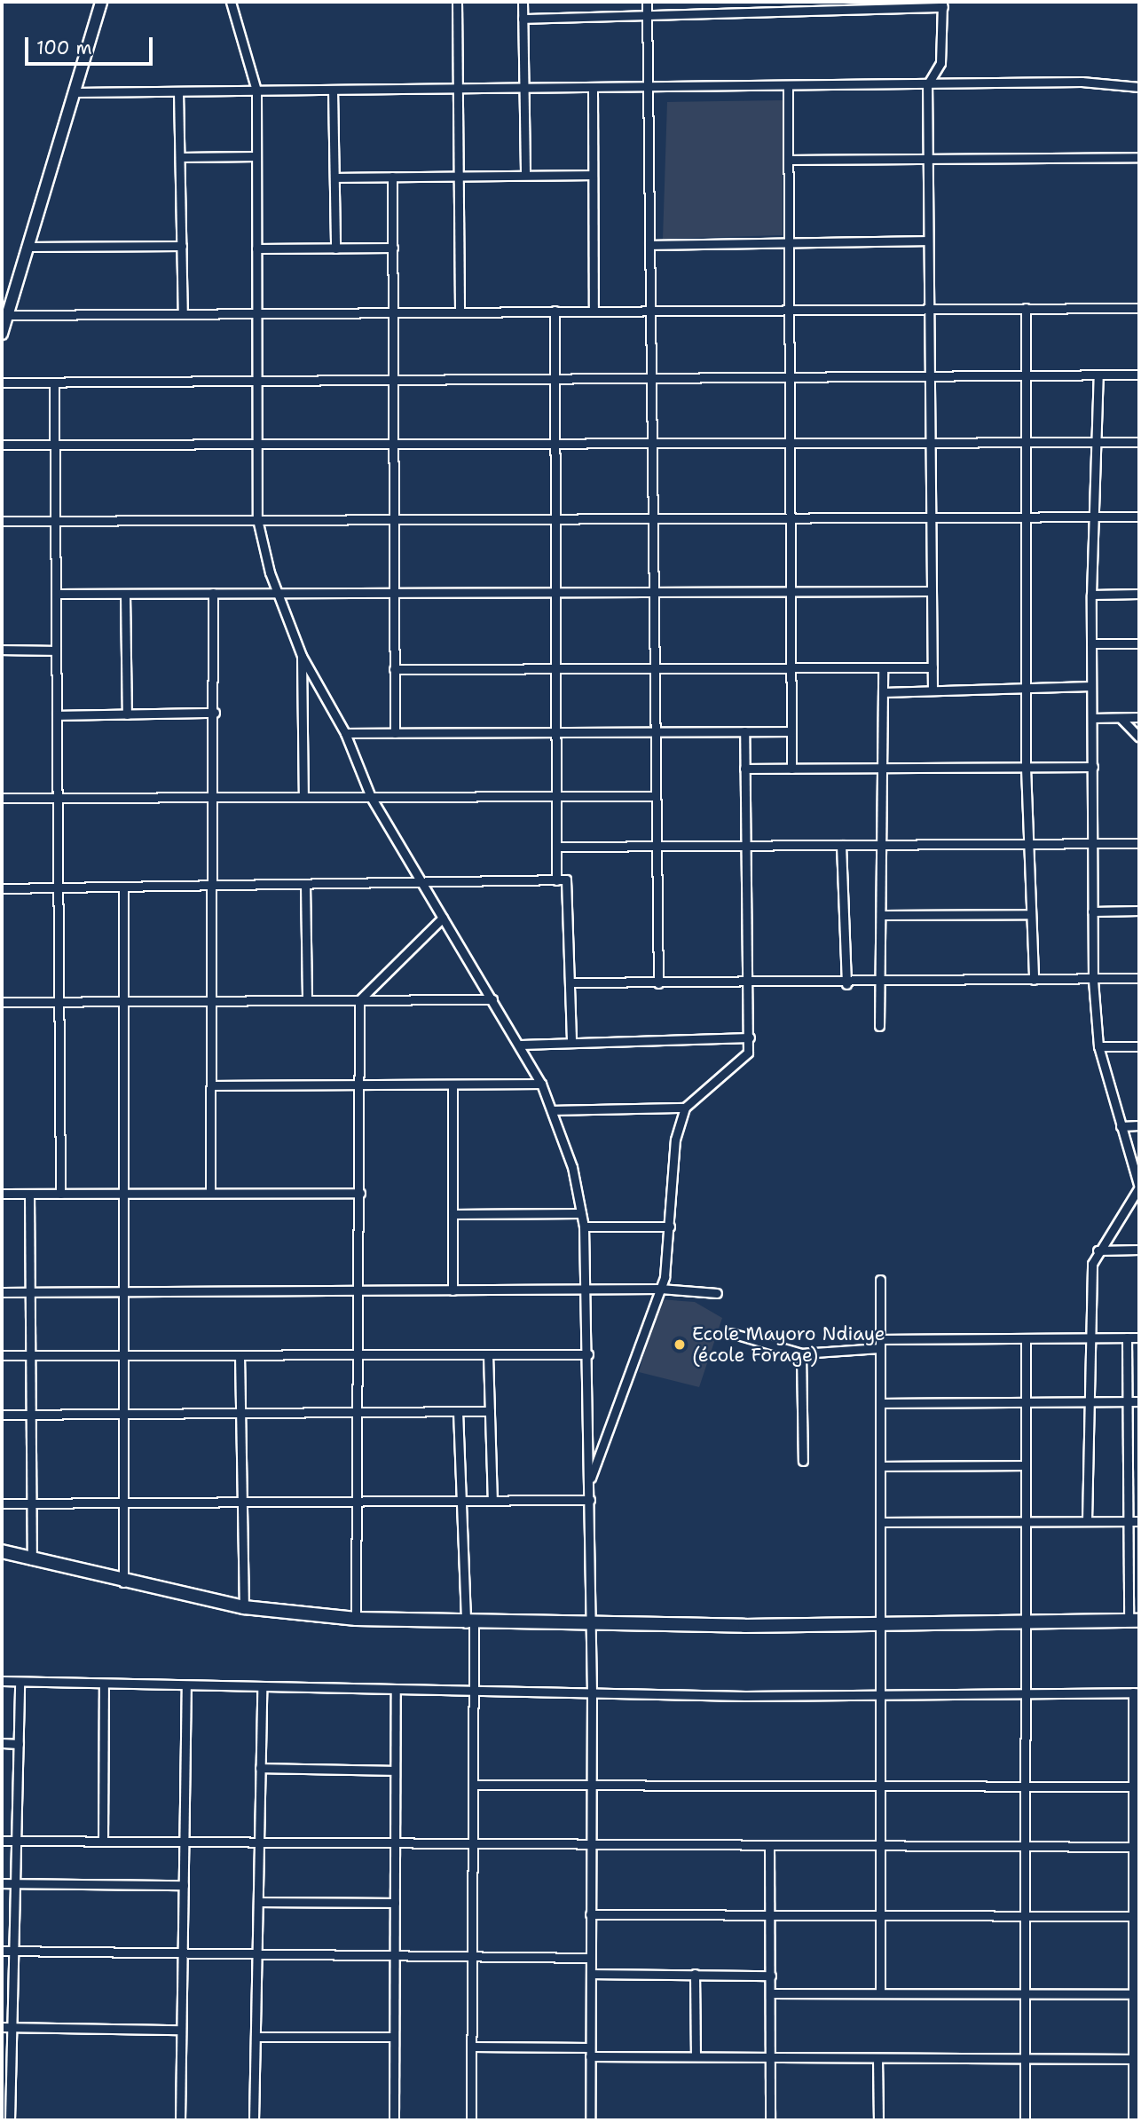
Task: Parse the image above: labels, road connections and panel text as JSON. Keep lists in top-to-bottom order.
{
  "places": ["Ecole Mayoro Ndiaye (école Forage)"],
  "scale_bar": "100 m"
}
